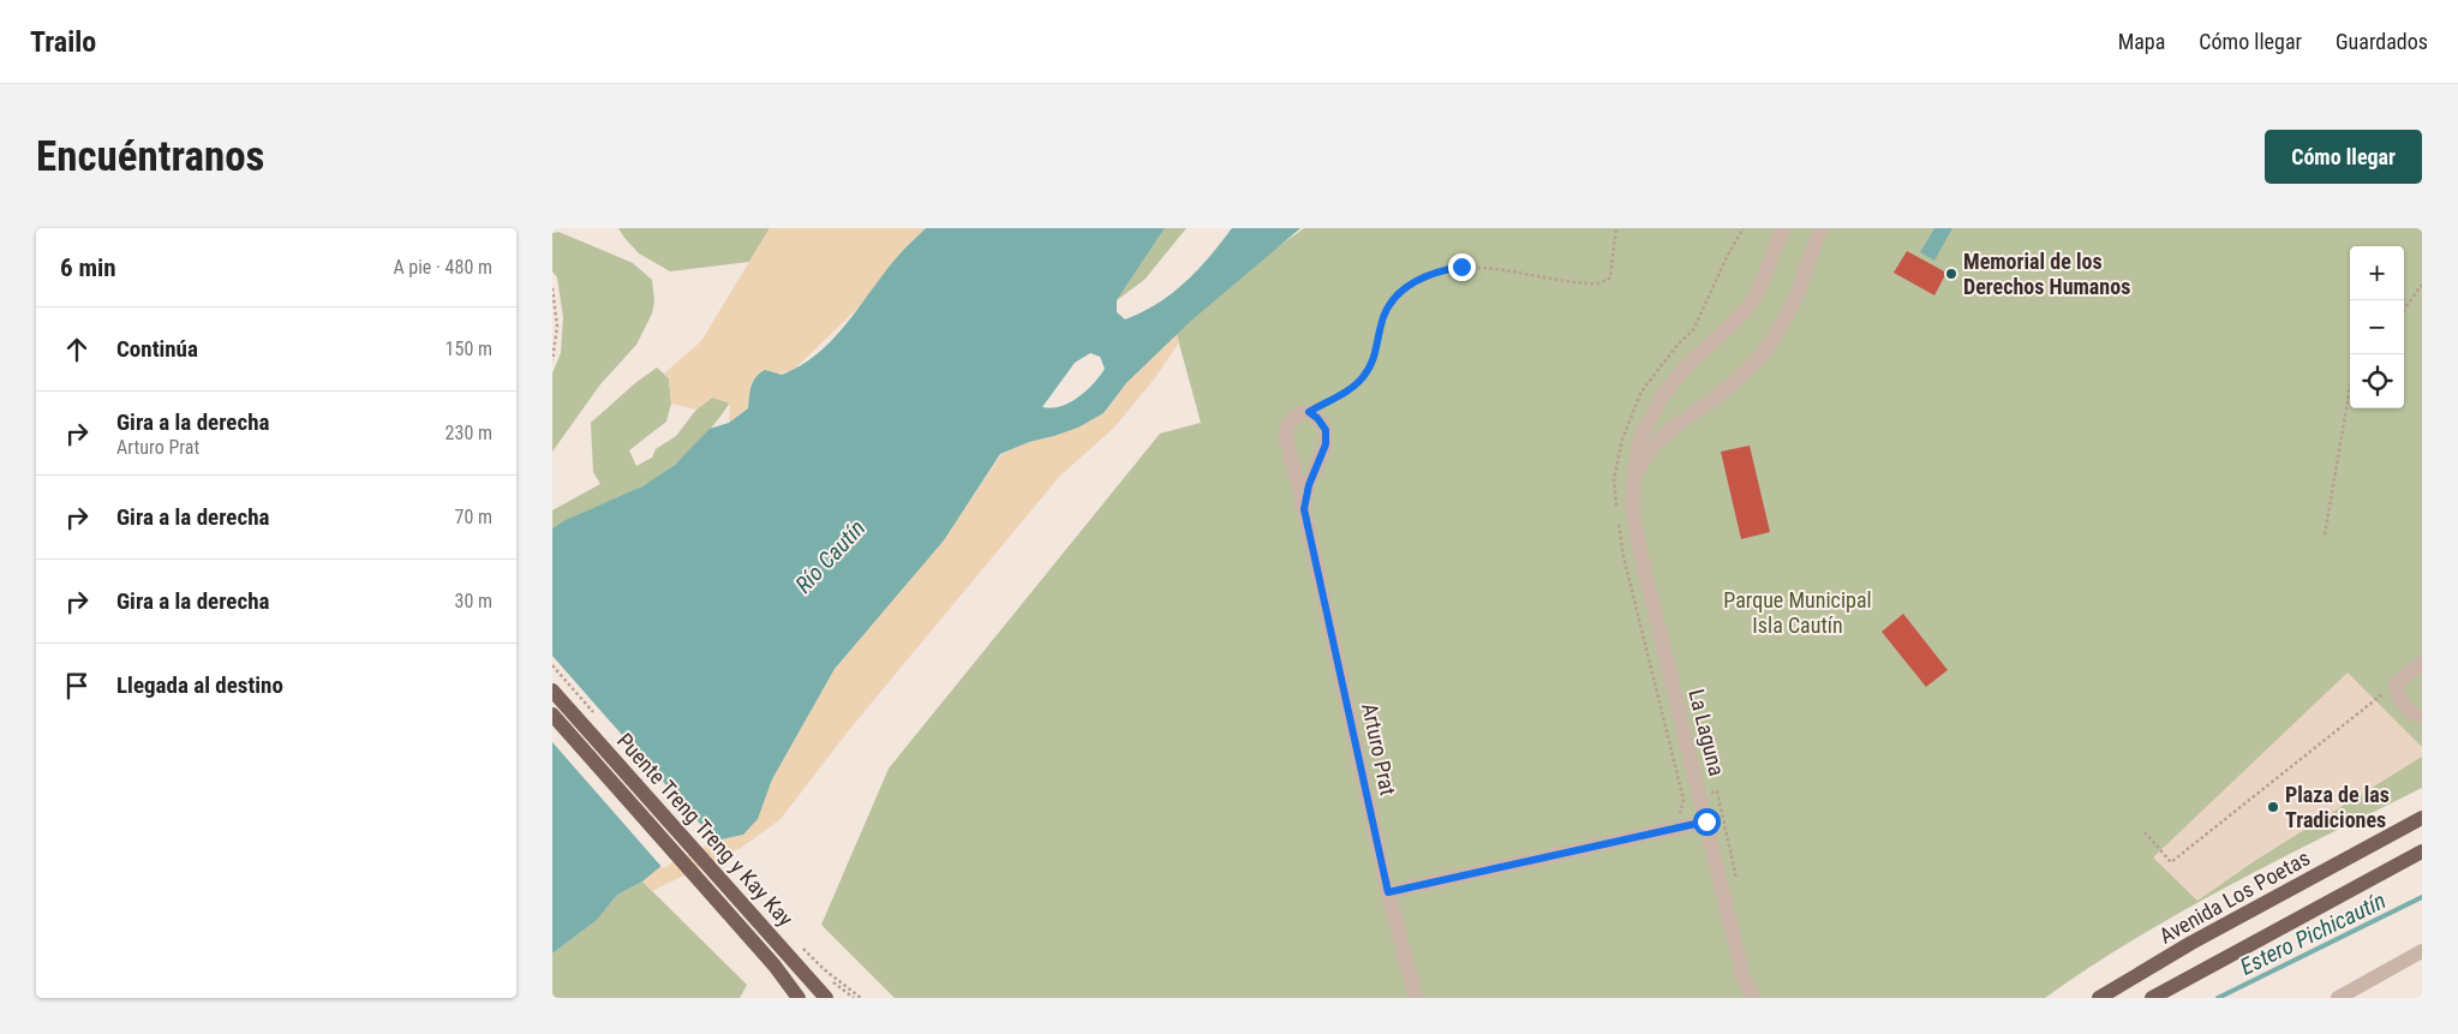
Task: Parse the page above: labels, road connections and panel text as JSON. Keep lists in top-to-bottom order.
{
  "streets": {
    "main road": ["Puente Treng Treng y Kay Kay", "Avenida Los Poetas"],
    "street": ["La Laguna", "Arturo Prat"]
  },
  "water": ["Río Cautín", "Estero Pichicautín"],
  "parks": ["Parque Municipal Isla Cautín"],
  "places": ["Memorial de los Derechos Humanos", "Plaza de las Tradiciones"],
  "page": {
    "header": "Trailo",
    "nav": ["Mapa", "Cómo llegar", "Guardados"],
    "buttons": "Cómo llegar",
    "title": "Encuéntranos",
    "heading": ["6 min", "A pie · 480 m"],
    "map_buttons": ["+", "−"],
    "list": [
      ["Continúa", "150 m"],
      ["Gira a la derecha", "Arturo Prat", "230 m"],
      ["Gira a la derecha", "70 m"],
      ["Gira a la derecha", "30 m"],
      "Llegada al destino"
    ]
  }
}
